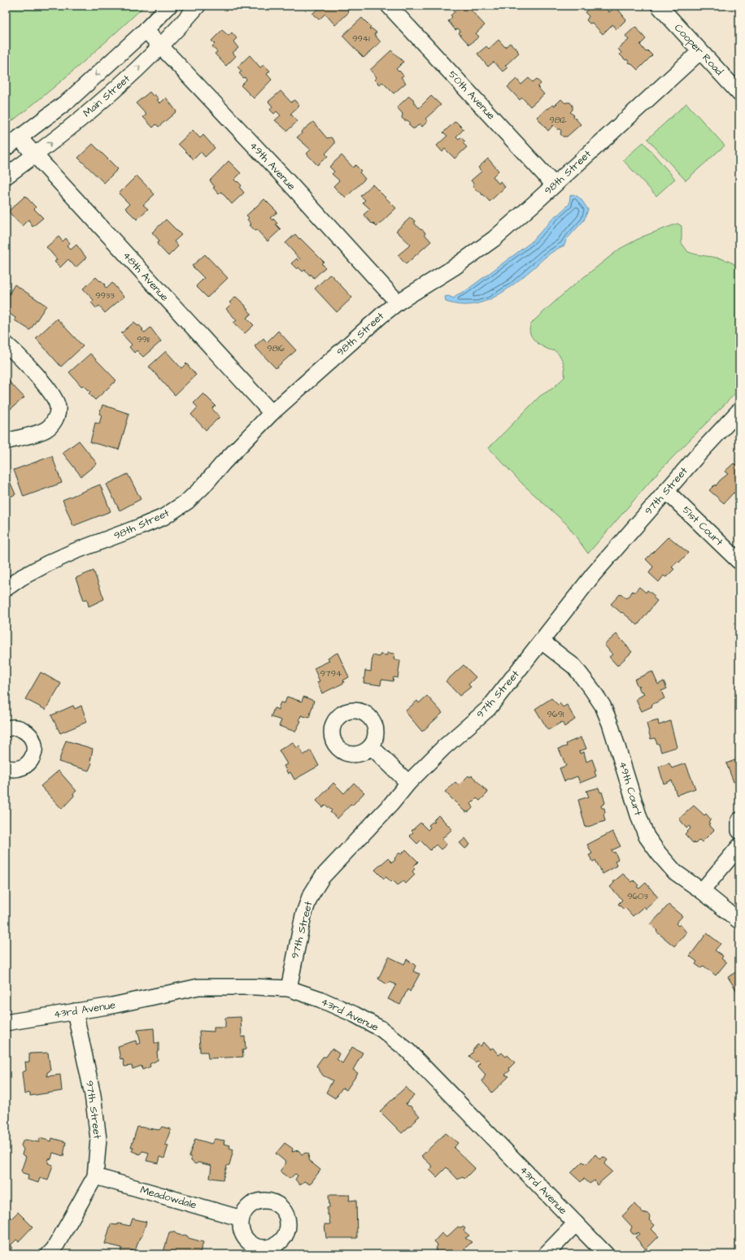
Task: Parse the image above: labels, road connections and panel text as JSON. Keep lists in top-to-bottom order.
{
  "streets": {
    "street": [
      "Cooper Road",
      "50th Avenue",
      "Main Street",
      "49th Avenue",
      "98th Street",
      "48th Avenue",
      "97th Street",
      "51st Court",
      "49th Court",
      "43rd Avenue",
      "Meadowdale"
    ]
  },
  "crossings": [
    ["Cooper Road", "98th Street"],
    ["50th Avenue", "98th Street"],
    ["Main Street", "49th Avenue"],
    ["Main Street", "48th Avenue"],
    ["49th Avenue", "98th Street"],
    ["98th Street", "48th Avenue"],
    ["97th Street", "51st Court"],
    ["97th Street", "49th Court"],
    ["97th Street", "43rd Avenue"],
    ["97th Street", "Meadowdale"]
  ],
  "house_numbers": [
    "9941",
    "9812",
    "9933",
    "9911",
    "9816",
    "9794",
    "9691",
    "9603"
  ]
}
